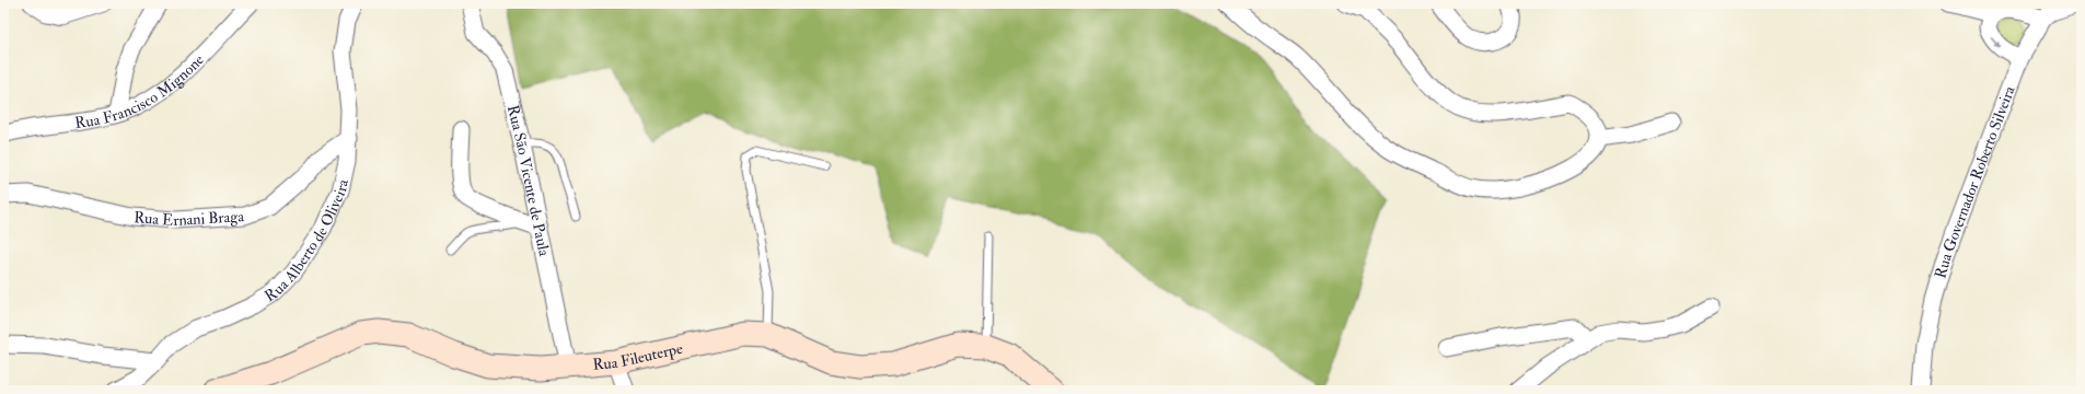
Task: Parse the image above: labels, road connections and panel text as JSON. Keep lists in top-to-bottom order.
{
  "streets": {
    "main road": ["Rua Fileuterpe"],
    "street": [
      "Rua Francisco Mignone",
      "Rua São Vicente de Paula",
      "Rua Governador Roberto Silveira",
      "Rua Ernani Braga",
      "Rua Alberto de Oliveira"
    ]
  },
  "crossings": [
    ["Rua São Vicente de Paula", "Rua Fileuterpe"],
    ["Rua Ernani Braga", "Rua Alberto de Oliveira"]
  ]
}
